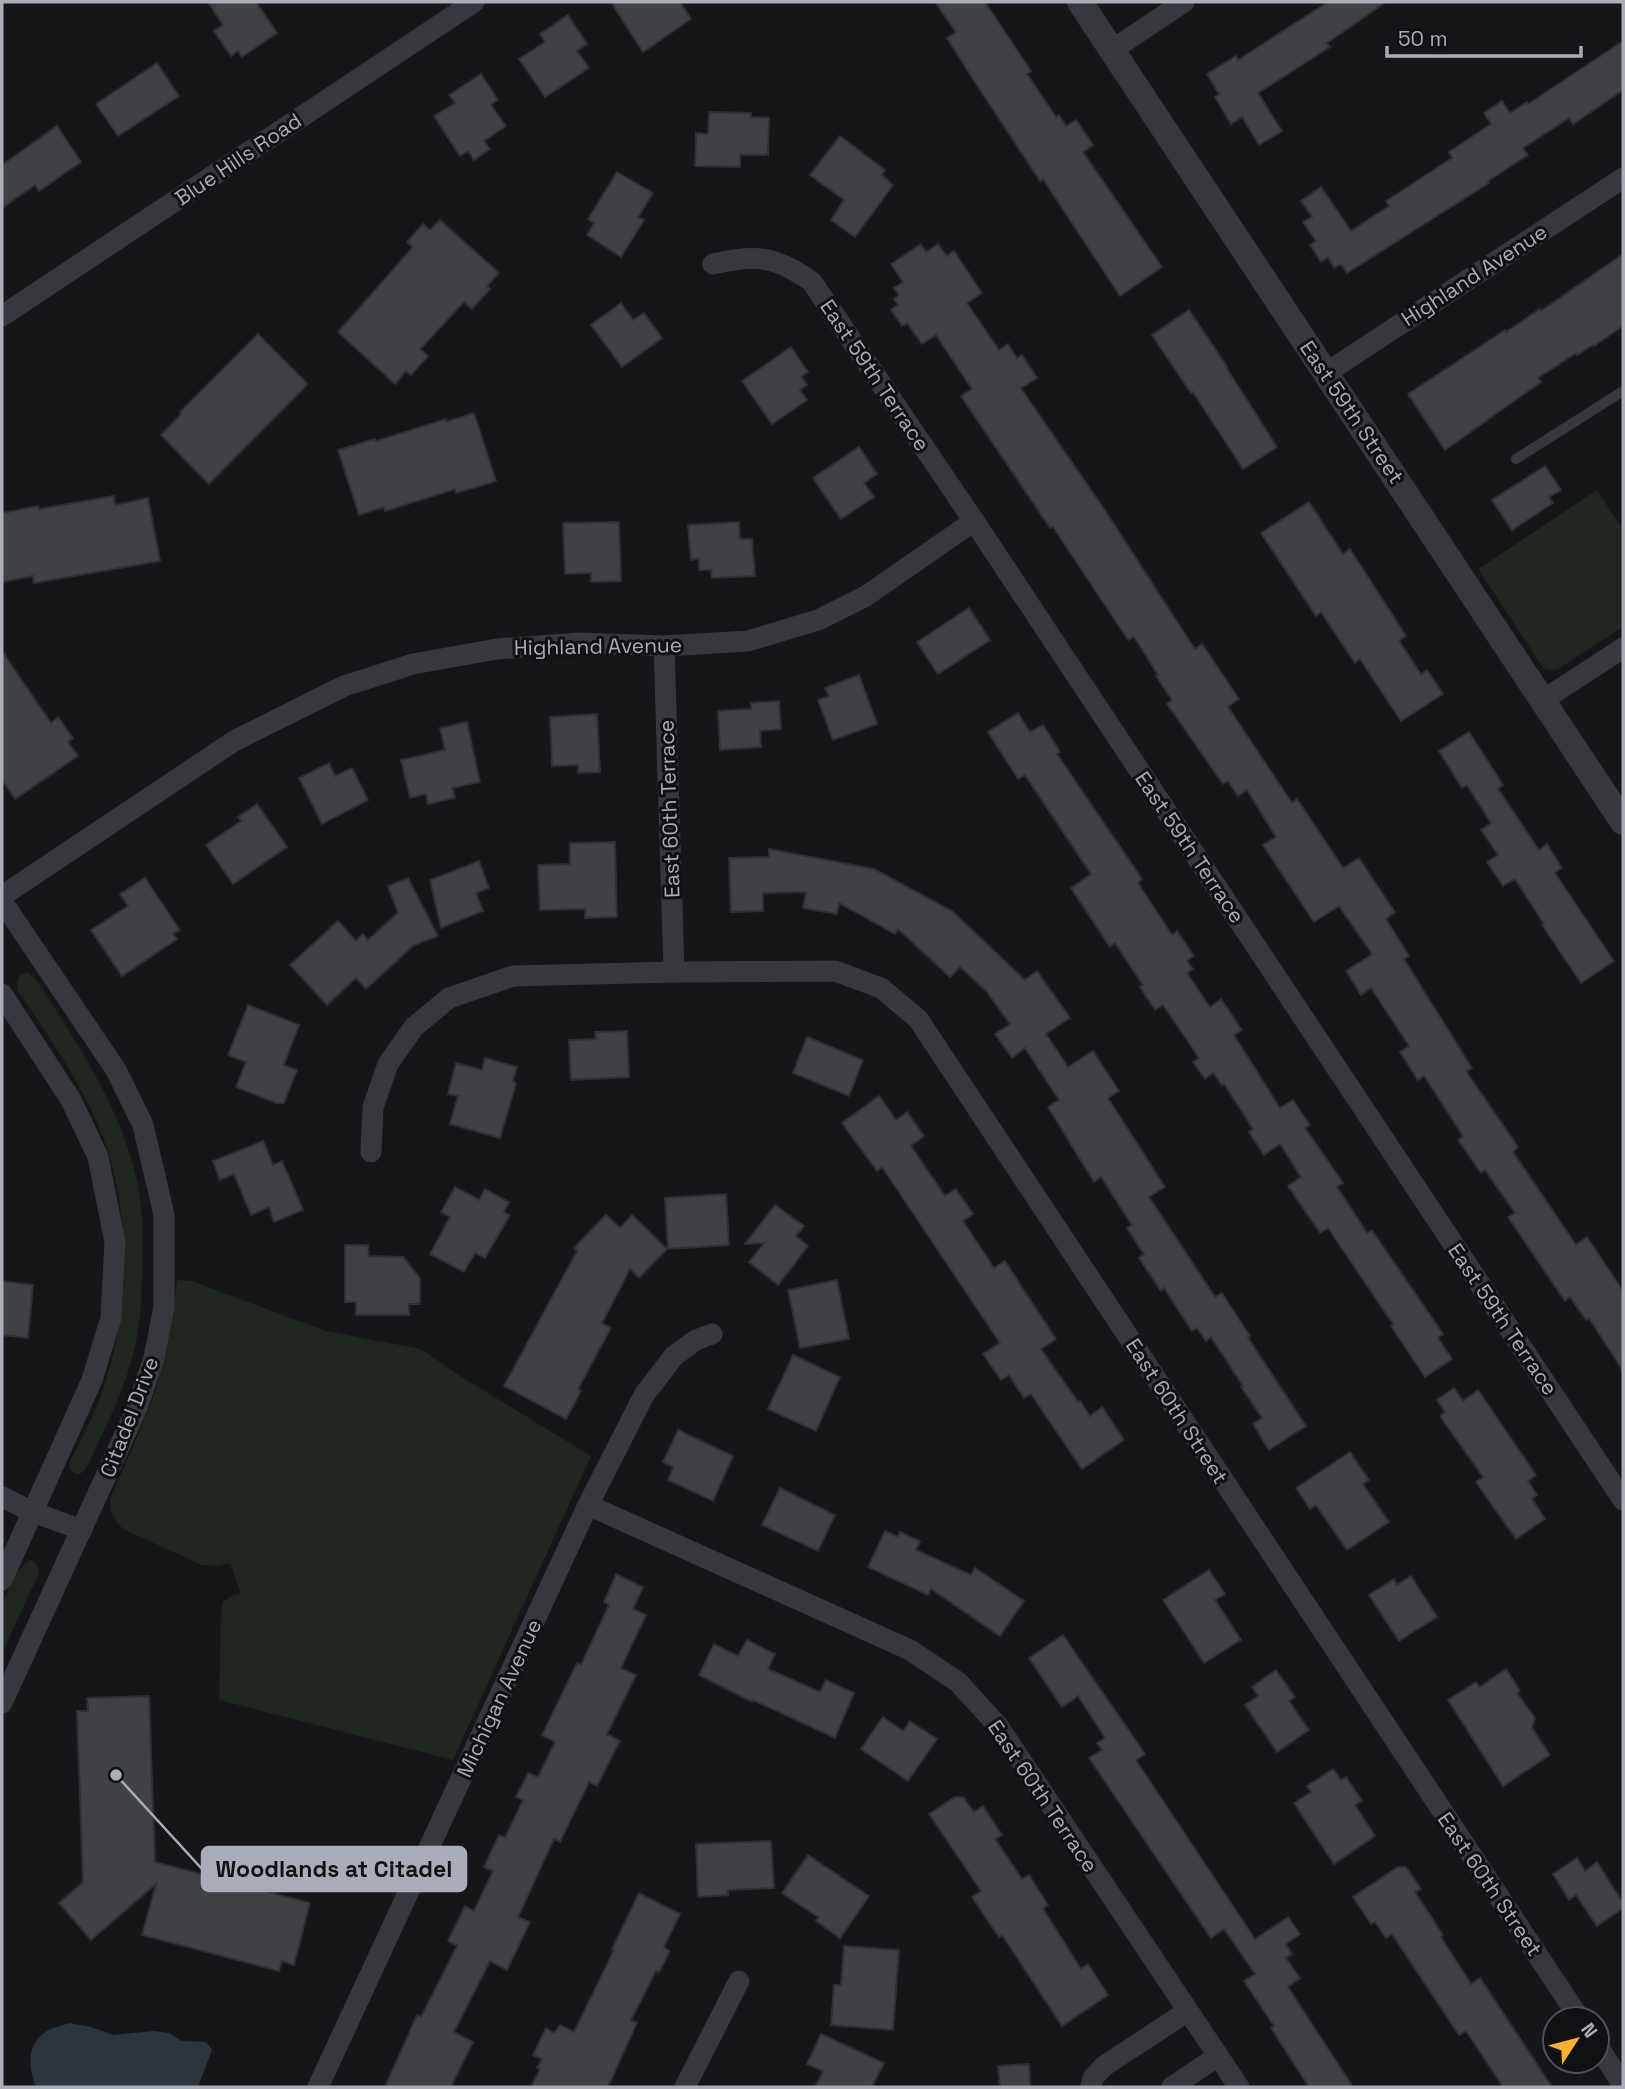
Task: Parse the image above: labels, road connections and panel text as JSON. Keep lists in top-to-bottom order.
{
  "streets": {
    "street": [
      "Blue Hills Road",
      "Highland Avenue",
      "East 59th Terrace",
      "East 59th Street",
      "East 60th Terrace",
      "East 60th Street",
      "Citadel Drive",
      "Michigan Avenue"
    ]
  },
  "crossings": [
    ["Highland Avenue", "East 59th Terrace"],
    ["Highland Avenue", "East 59th Street"],
    ["Highland Avenue", "East 60th Terrace"],
    ["Highland Avenue", "Citadel Drive"],
    ["East 60th Terrace", "East 60th Street"],
    ["East 60th Terrace", "Michigan Avenue"]
  ],
  "places": ["Woodlands at Citadel"],
  "scale_bar": "50 m",
  "north": "top right"
}
